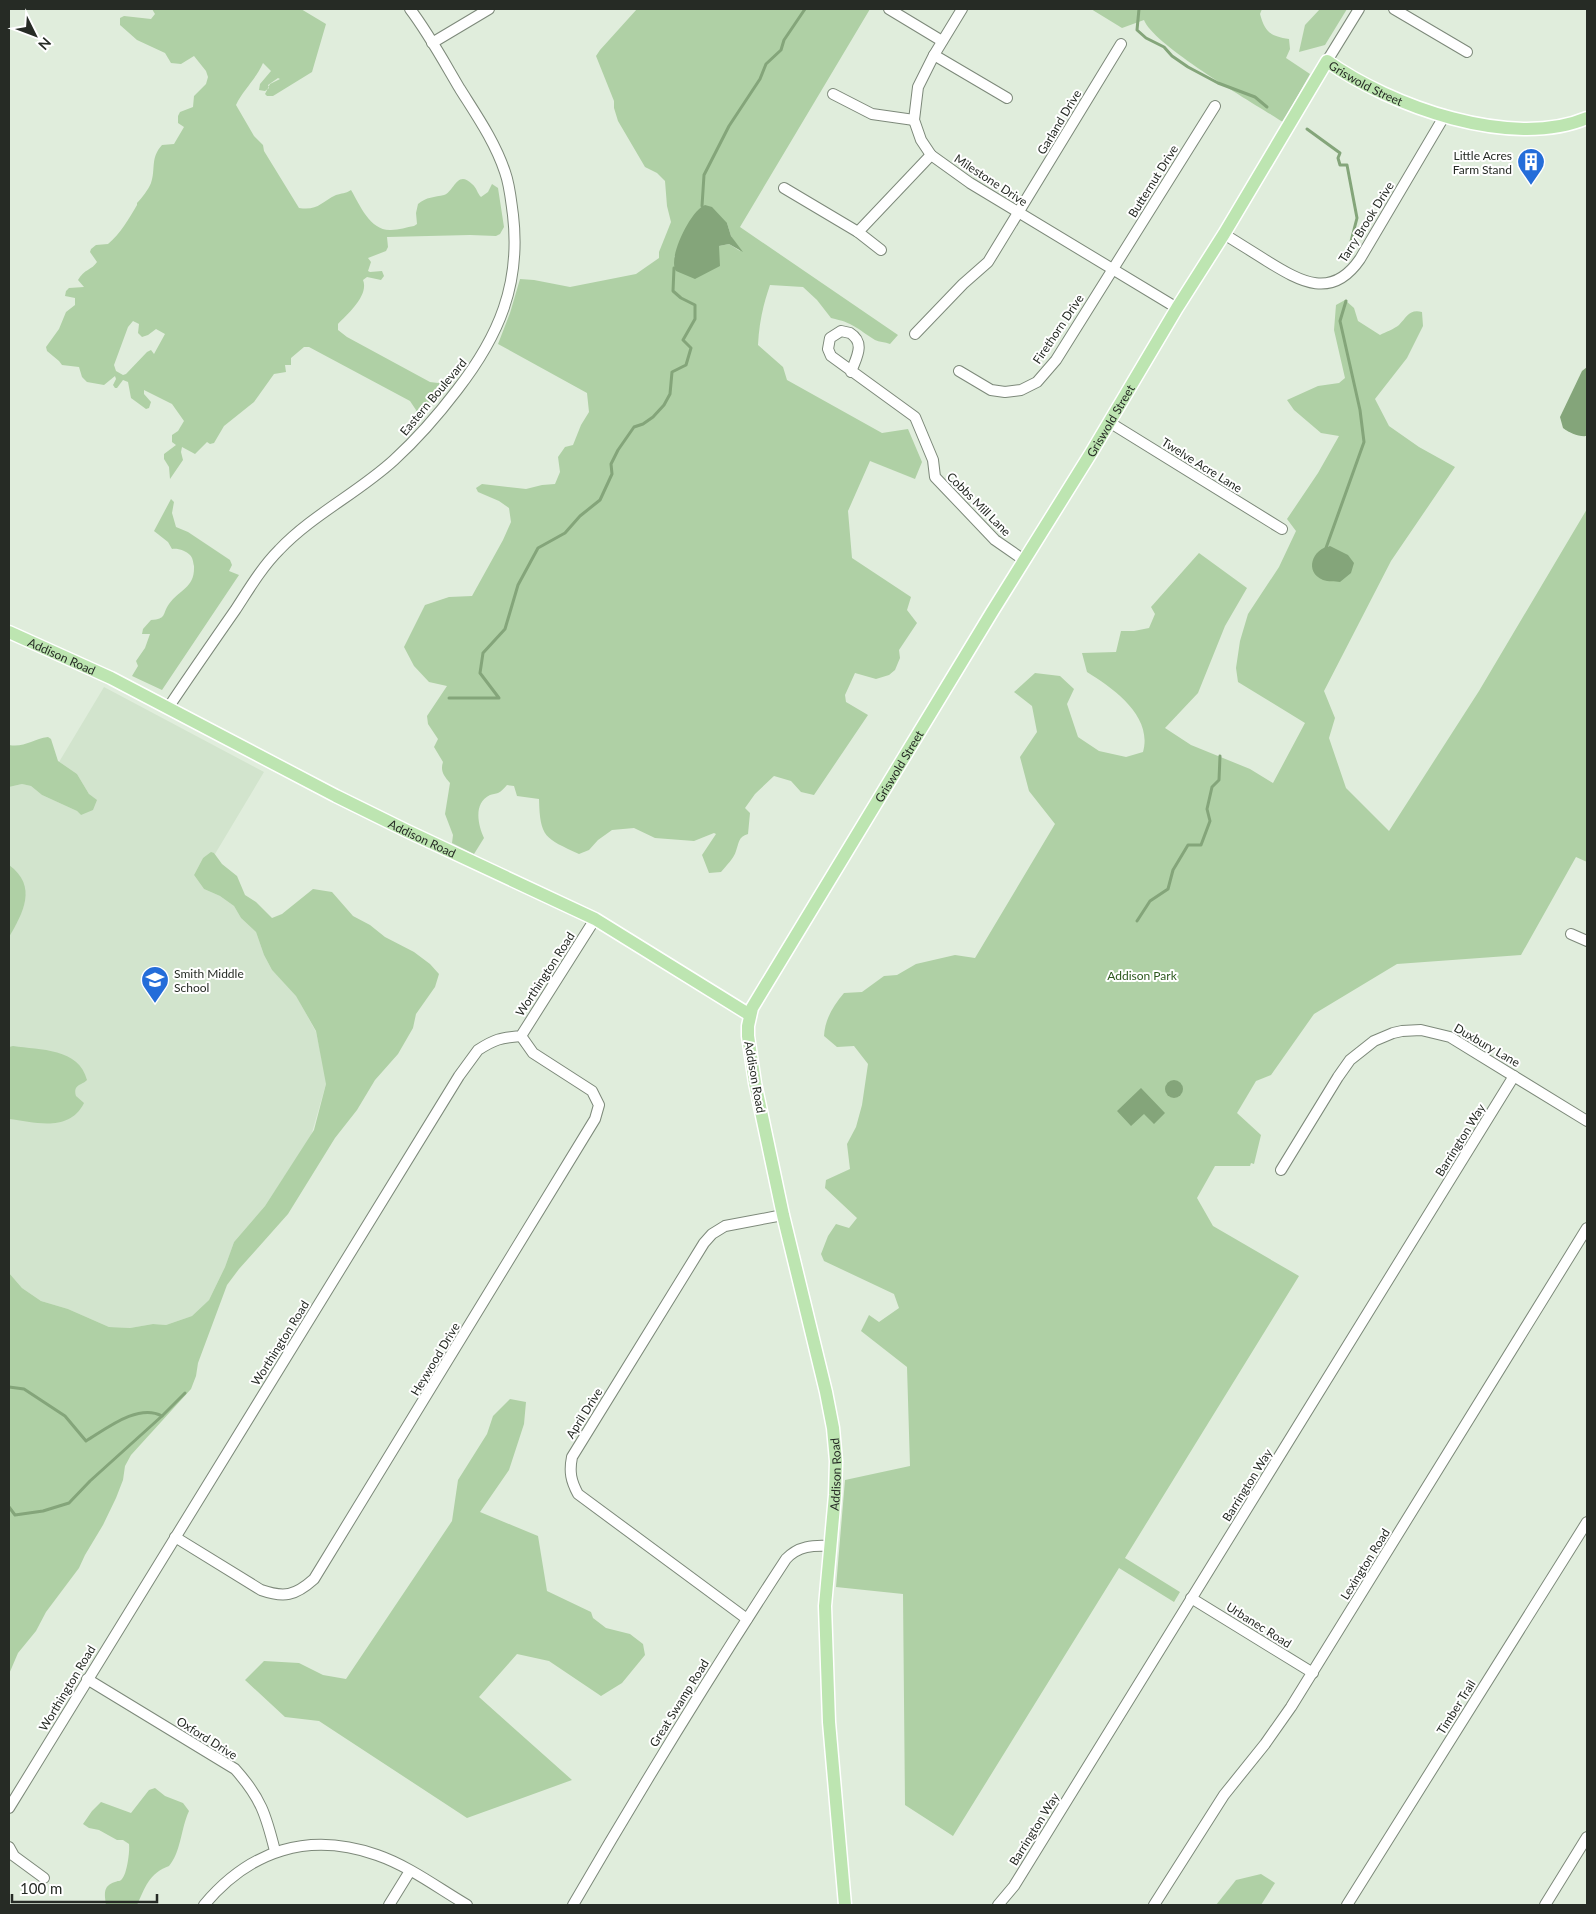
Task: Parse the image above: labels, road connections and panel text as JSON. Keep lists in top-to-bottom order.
{
  "streets": {
    "main road": ["Griswold Street", "Addison Road"],
    "street": [
      "Garland Drive",
      "Milestone Drive",
      "Butternut Drive",
      "Tarry Brook Drive",
      "Firethorn Drive",
      "Eastern Boulevard",
      "Twelve Acre Lane",
      "Cobbs Mill Lane",
      "Worthington Road",
      "Duxbury Lane",
      "Barrington Way",
      "Heywood Drive",
      "April Drive",
      "Lexington Road",
      "Urbanec Road",
      "Great Swamp Road",
      "Timber Trail",
      "Oxford Drive"
    ]
  },
  "crossings": [
    ["Griswold Street", "Milestone Drive"],
    ["Griswold Street", "Tarry Brook Drive"],
    ["Griswold Street", "Twelve Acre Lane"],
    ["Griswold Street", "Cobbs Mill Lane"],
    ["Griswold Street", "Addison Road"],
    ["Garland Drive", "Milestone Drive"],
    ["Milestone Drive", "Butternut Drive"],
    ["Milestone Drive", "Firethorn Drive"],
    ["Butternut Drive", "Firethorn Drive"],
    ["Eastern Boulevard", "Addison Road"],
    ["Addison Road", "Worthington Road"],
    ["Addison Road", "April Drive"],
    ["Addison Road", "Great Swamp Road"],
    ["Worthington Road", "Heywood Drive"],
    ["Worthington Road", "Oxford Drive"],
    ["Duxbury Lane", "Barrington Way"],
    ["Barrington Way", "Urbanec Road"],
    ["April Drive", "Great Swamp Road"],
    ["Lexington Road", "Urbanec Road"]
  ],
  "parks": ["Addison Park"],
  "places": {
    "building": ["Little Acres Farm Stand"],
    "school or university": ["Smith Middle School"]
  },
  "scale_bar": "100 m",
  "north": "bottom right"
}
